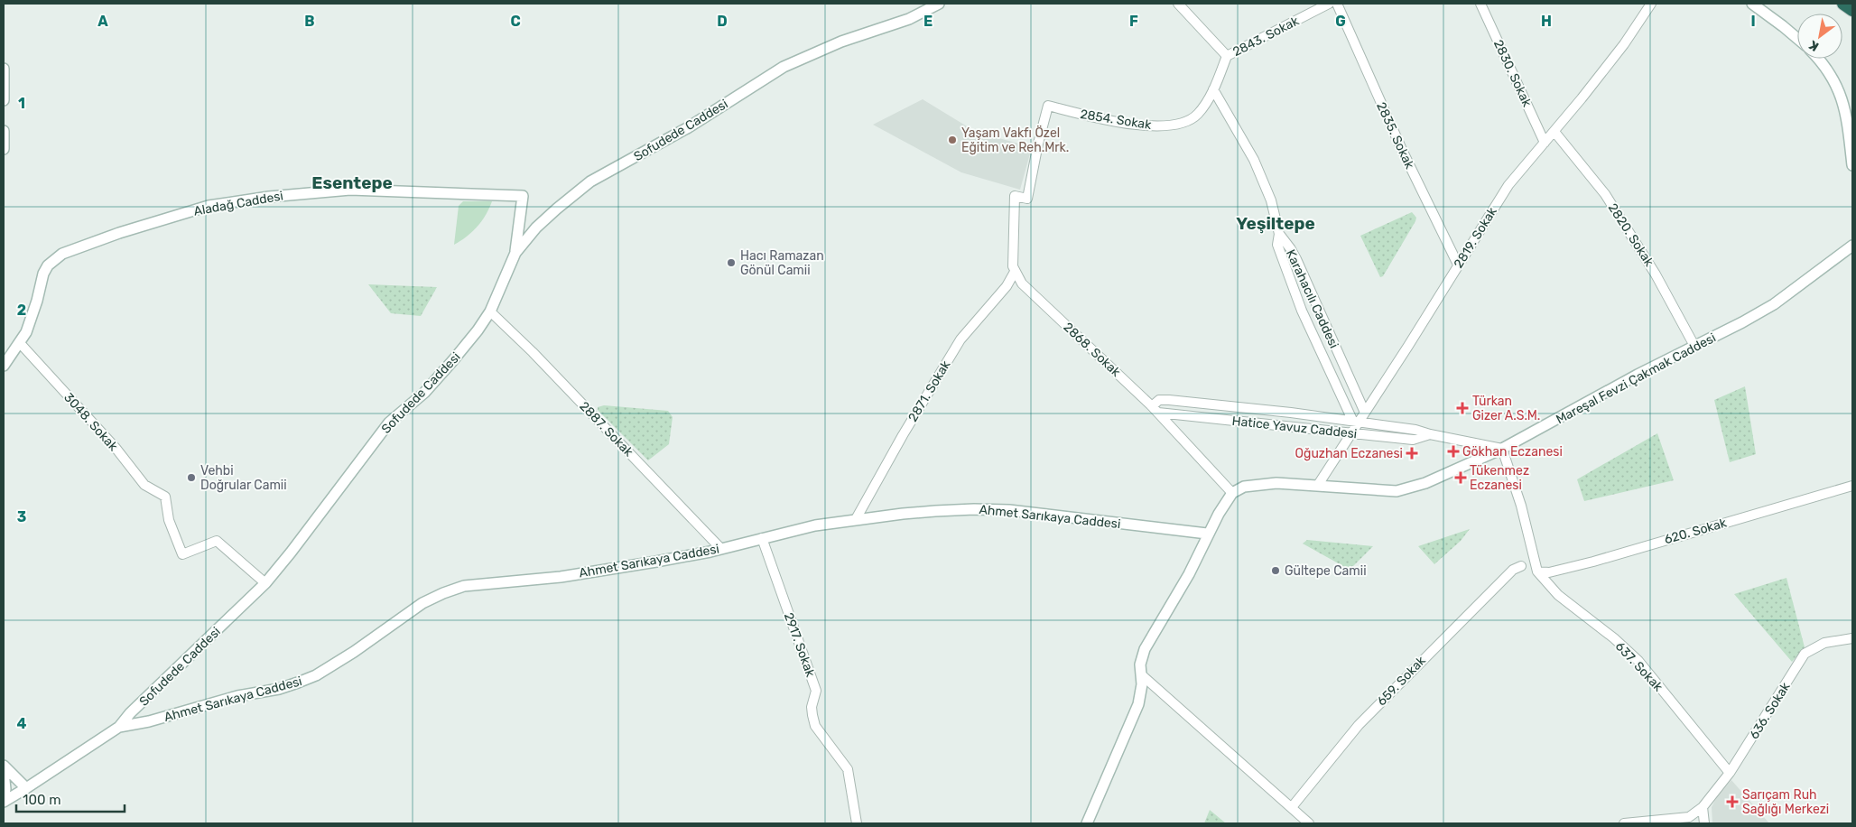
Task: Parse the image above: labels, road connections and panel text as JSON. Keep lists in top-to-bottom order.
{
  "streets": {
    "main road": [
      "Sofudede Caddesi",
      "Aladağ Caddesi",
      "Mareşal Fevzi Çakmak Caddesi",
      "Ahmet Sarıkaya Caddesi"
    ],
    "street": [
      "2843. Sokak",
      "2830. Sokak",
      "2854. Sokak",
      "2835. Sokak",
      "2820. Sokak",
      "2819. Sokak",
      "Karahacılı Caddesi",
      "2868. Sokak",
      "2871. Sokak",
      "3048. Sokak",
      "Hatice Yavuz Caddesi",
      "2887. Sokak",
      "620. Sokak",
      "2917. Sokak",
      "637. Sokak",
      "659. Sokak",
      "636. Sokak"
    ]
  },
  "crossings": [
    ["2843. Sokak", "2854. Sokak"],
    ["2830. Sokak", "2819. Sokak"],
    ["2854. Sokak", "Karahacılı Caddesi"],
    ["2854. Sokak", "2868. Sokak"],
    ["2854. Sokak", "2871. Sokak"],
    ["Sofudede Caddesi", "Aladağ Caddesi"],
    ["Sofudede Caddesi", "3048. Sokak"],
    ["Sofudede Caddesi", "2887. Sokak"],
    ["Sofudede Caddesi", "Ahmet Sarıkaya Caddesi"],
    ["2835. Sokak", "2819. Sokak"],
    ["Aladağ Caddesi", "3048. Sokak"],
    ["2820. Sokak", "2819. Sokak"],
    ["2820. Sokak", "Mareşal Fevzi Çakmak Caddesi"],
    ["2819. Sokak", "Karahacılı Caddesi"],
    ["2819. Sokak", "Mareşal Fevzi Çakmak Caddesi"],
    ["2819. Sokak", "Hatice Yavuz Caddesi"],
    ["2868. Sokak", "Mareşal Fevzi Çakmak Caddesi"],
    ["2868. Sokak", "2871. Sokak"],
    ["2868. Sokak", "Hatice Yavuz Caddesi"],
    ["2871. Sokak", "Ahmet Sarıkaya Caddesi"],
    ["2887. Sokak", "Ahmet Sarıkaya Caddesi"],
    ["Ahmet Sarıkaya Caddesi", "2917. Sokak"],
    ["620. Sokak", "637. Sokak"],
    ["637. Sokak", "636. Sokak"]
  ],
  "districts": ["Esentepe", "Yeşiltepe"],
  "places": {
    "other": [
      "Yaşam Vakfı Özel Eğitim ve Reh.Mrk.",
      "Hacı Ramazan Gönül Camii",
      "Vehbi Doğrular Camii",
      "Gültepe Camii"
    ],
    "health": [
      "Türkan Gizer A.S.M.",
      "Gökhan Eczanesi",
      "Oğuzhan Eczanesi",
      "Tükenmez Eczanesi",
      "Sarıçam Ruh Sağlığı Merkezi"
    ]
  },
  "scale_bar": "100 m",
  "north": "bottom left",
  "grid": {
    "columns": [
      "A",
      "B",
      "C",
      "D",
      "E",
      "F",
      "G",
      "H",
      "I"
    ],
    "rows": [
      "1",
      "2",
      "3",
      "4"
    ]
  }
}
